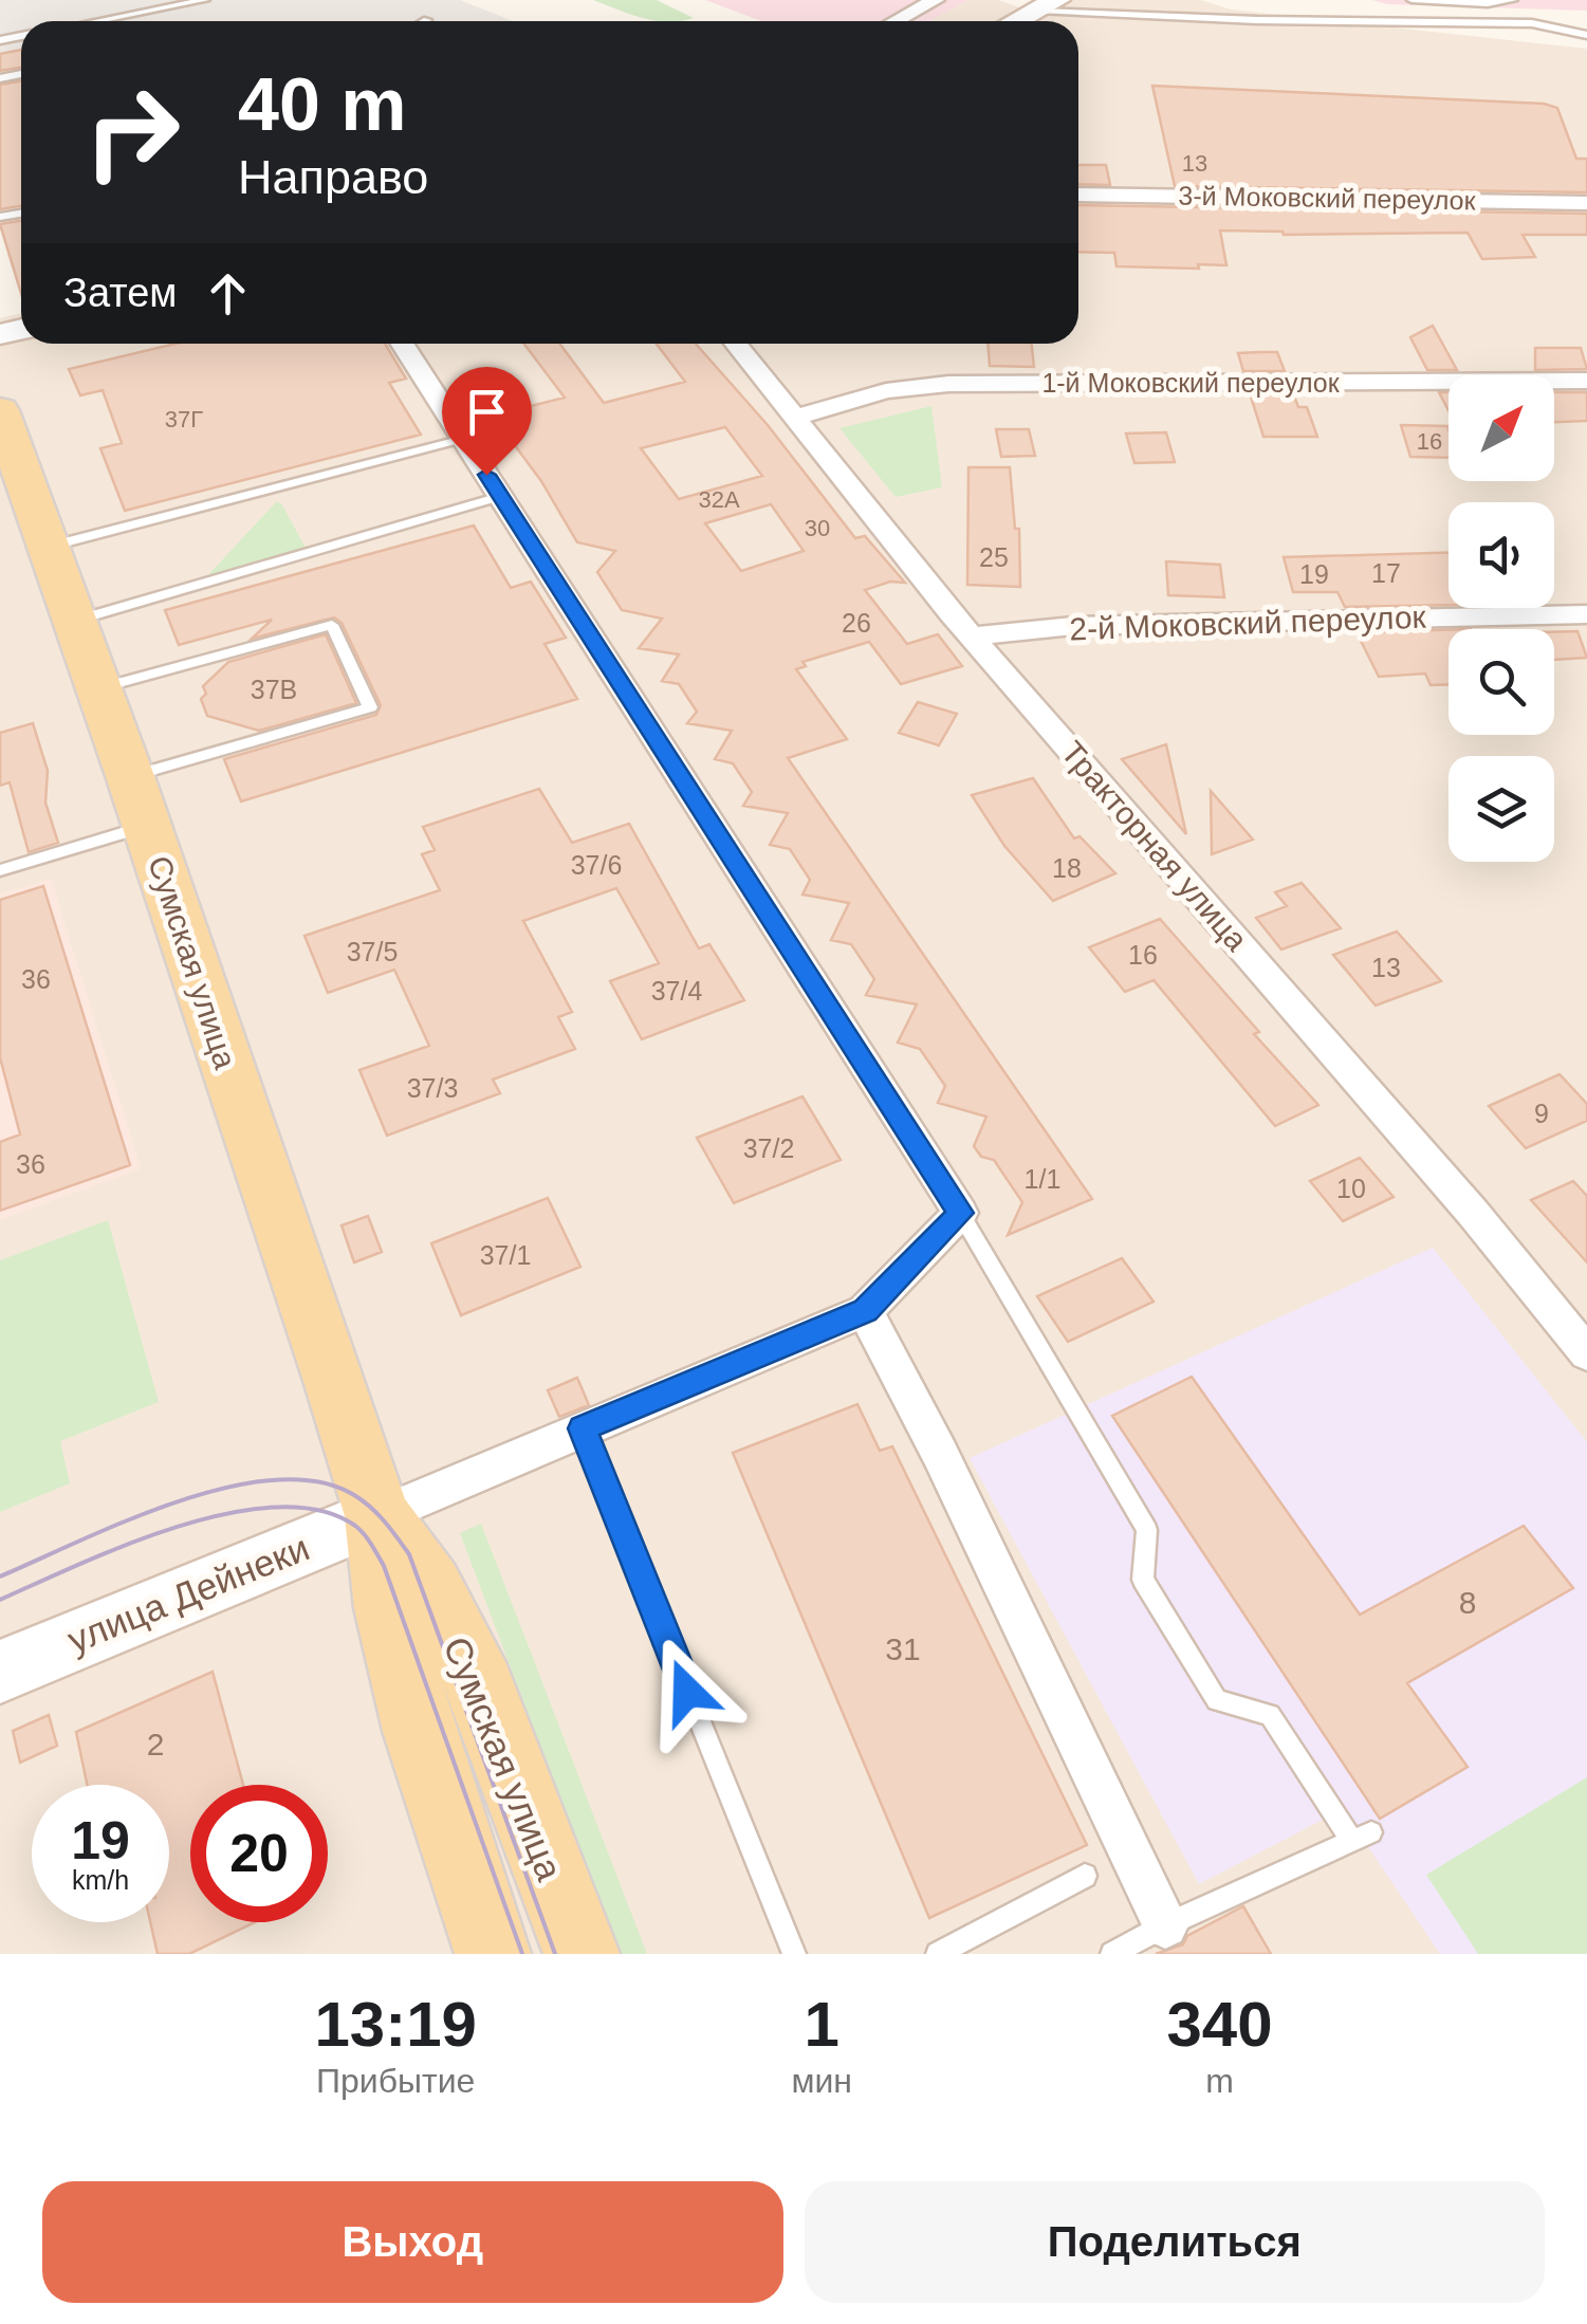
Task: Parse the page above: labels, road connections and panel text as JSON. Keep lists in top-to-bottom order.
{
  "streets": {
    "main road": ["Сумская улица", "улица Дейнеки"],
    "street": [
      "3-й Моковский переулок",
      "1-й Моковский переулок",
      "2-й Моковский переулок",
      "Тракторная улица"
    ]
  },
  "crossings": [
    ["1-й Моковский переулок", "Тракторная улица"],
    ["2-й Моковский переулок", "Тракторная улица"],
    ["Сумская улица", "улица Дейнеки"]
  ],
  "house_numbers": [
    "13",
    "37Г",
    "16",
    "32А",
    "30",
    "25",
    "17",
    "19",
    "26",
    "37В",
    "37/6",
    "18",
    "37/5",
    "16",
    "13",
    "36",
    "37/4",
    "37/3",
    "9",
    "37/2",
    "36",
    "1/1",
    "10",
    "37/1",
    "8",
    "31",
    "2"
  ],
  "north": "top right",
  "page": {
    "turn": ["40 m", "Направо"],
    "then": "Затем",
    "speed": "19 km/h",
    "limit": "20",
    "eta": [
      "13:19",
      "Прибытие",
      "1",
      "мин",
      "340",
      "m"
    ],
    "buttons": ["Выход", "Поделиться"]
  }
}
